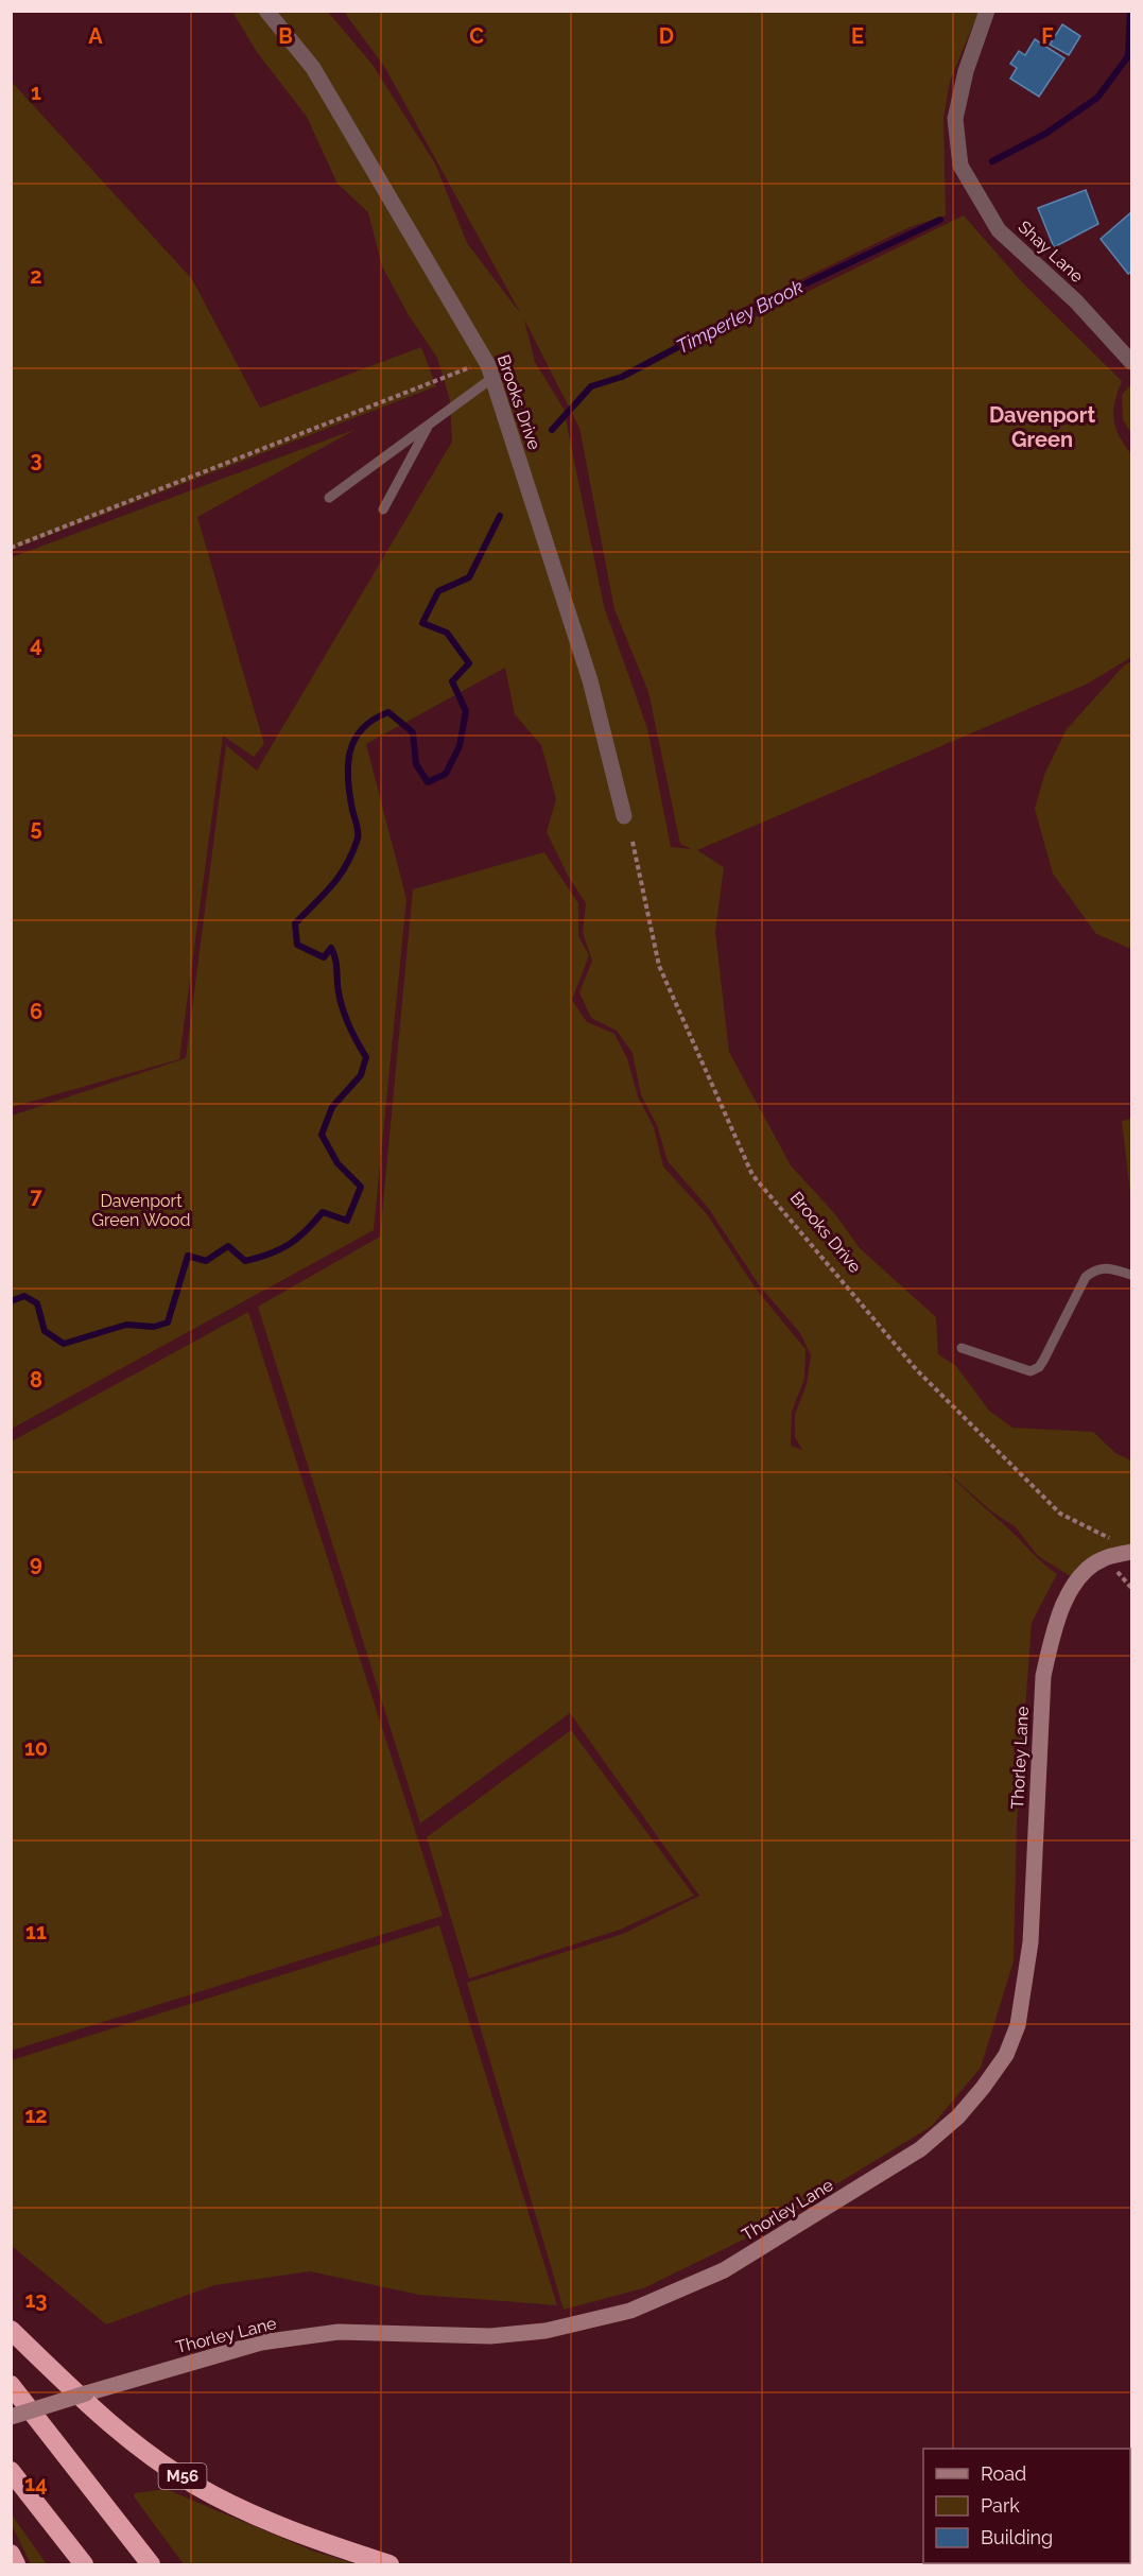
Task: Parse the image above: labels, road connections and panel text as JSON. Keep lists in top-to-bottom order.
{
  "streets": {
    "highway": ["M56"],
    "street": ["Shay Lane", "Brooks Drive", "Thorley Lane"]
  },
  "districts": ["Davenport Green"],
  "water": ["Timperley Brook"],
  "parks": ["Davenport Green Wood"],
  "legend": ["Road", "Park", "Building"],
  "grid": {
    "columns": [
      "A",
      "B",
      "C",
      "D",
      "E",
      "F"
    ],
    "rows": [
      "1",
      "2",
      "3",
      "4",
      "5",
      "6",
      "7",
      "8",
      "9",
      "10",
      "11",
      "12",
      "13",
      "14"
    ]
  }
}
